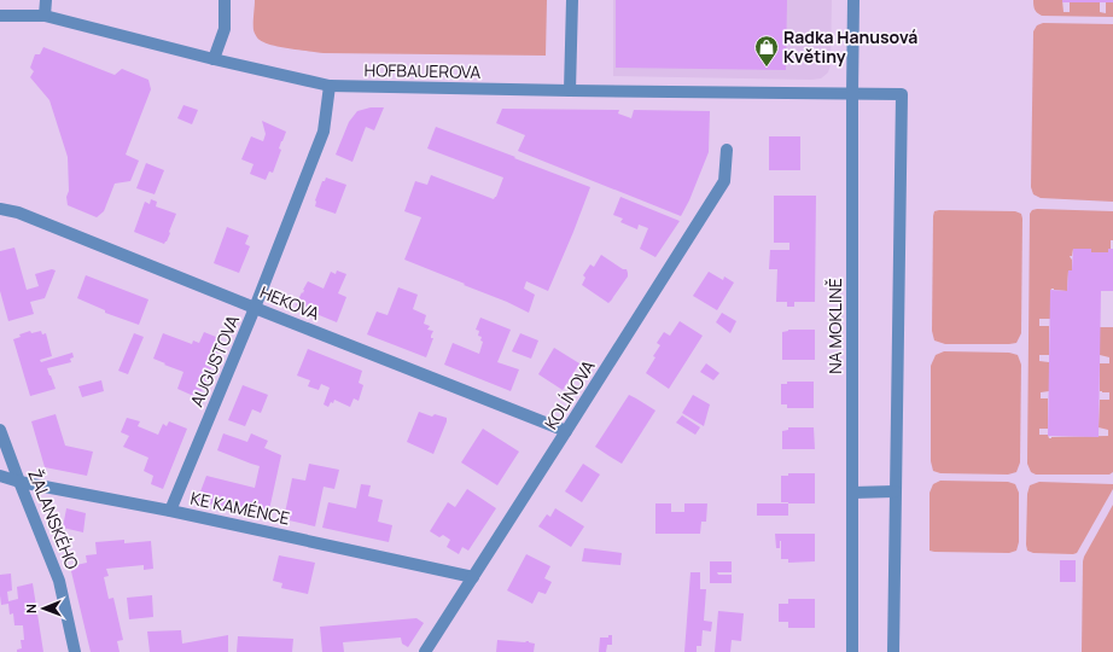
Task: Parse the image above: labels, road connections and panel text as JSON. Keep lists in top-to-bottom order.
{
  "streets": {
    "street": [
      "HOFBAUEROVA",
      "HEKOVA",
      "NA MOKLINĚ",
      "AUGUSTOVA",
      "KOLÍNOVA",
      "KE KAMÉNCE",
      "ŽALANSKÉHO"
    ]
  },
  "crossings": [
    ["HOFBAUEROVA", "NA MOKLINĚ"],
    ["HOFBAUEROVA", "AUGUSTOVA"],
    ["HEKOVA", "AUGUSTOVA"],
    ["HEKOVA", "KOLÍNOVA"],
    ["AUGUSTOVA", "KE KAMÉNCE"],
    ["KOLÍNOVA", "KE KAMÉNCE"],
    ["KE KAMÉNCE", "ŽALANSKÉHO"]
  ],
  "places": {
    "shop": ["Radka Hanusová Květiny"]
  },
  "north": "left"
}
